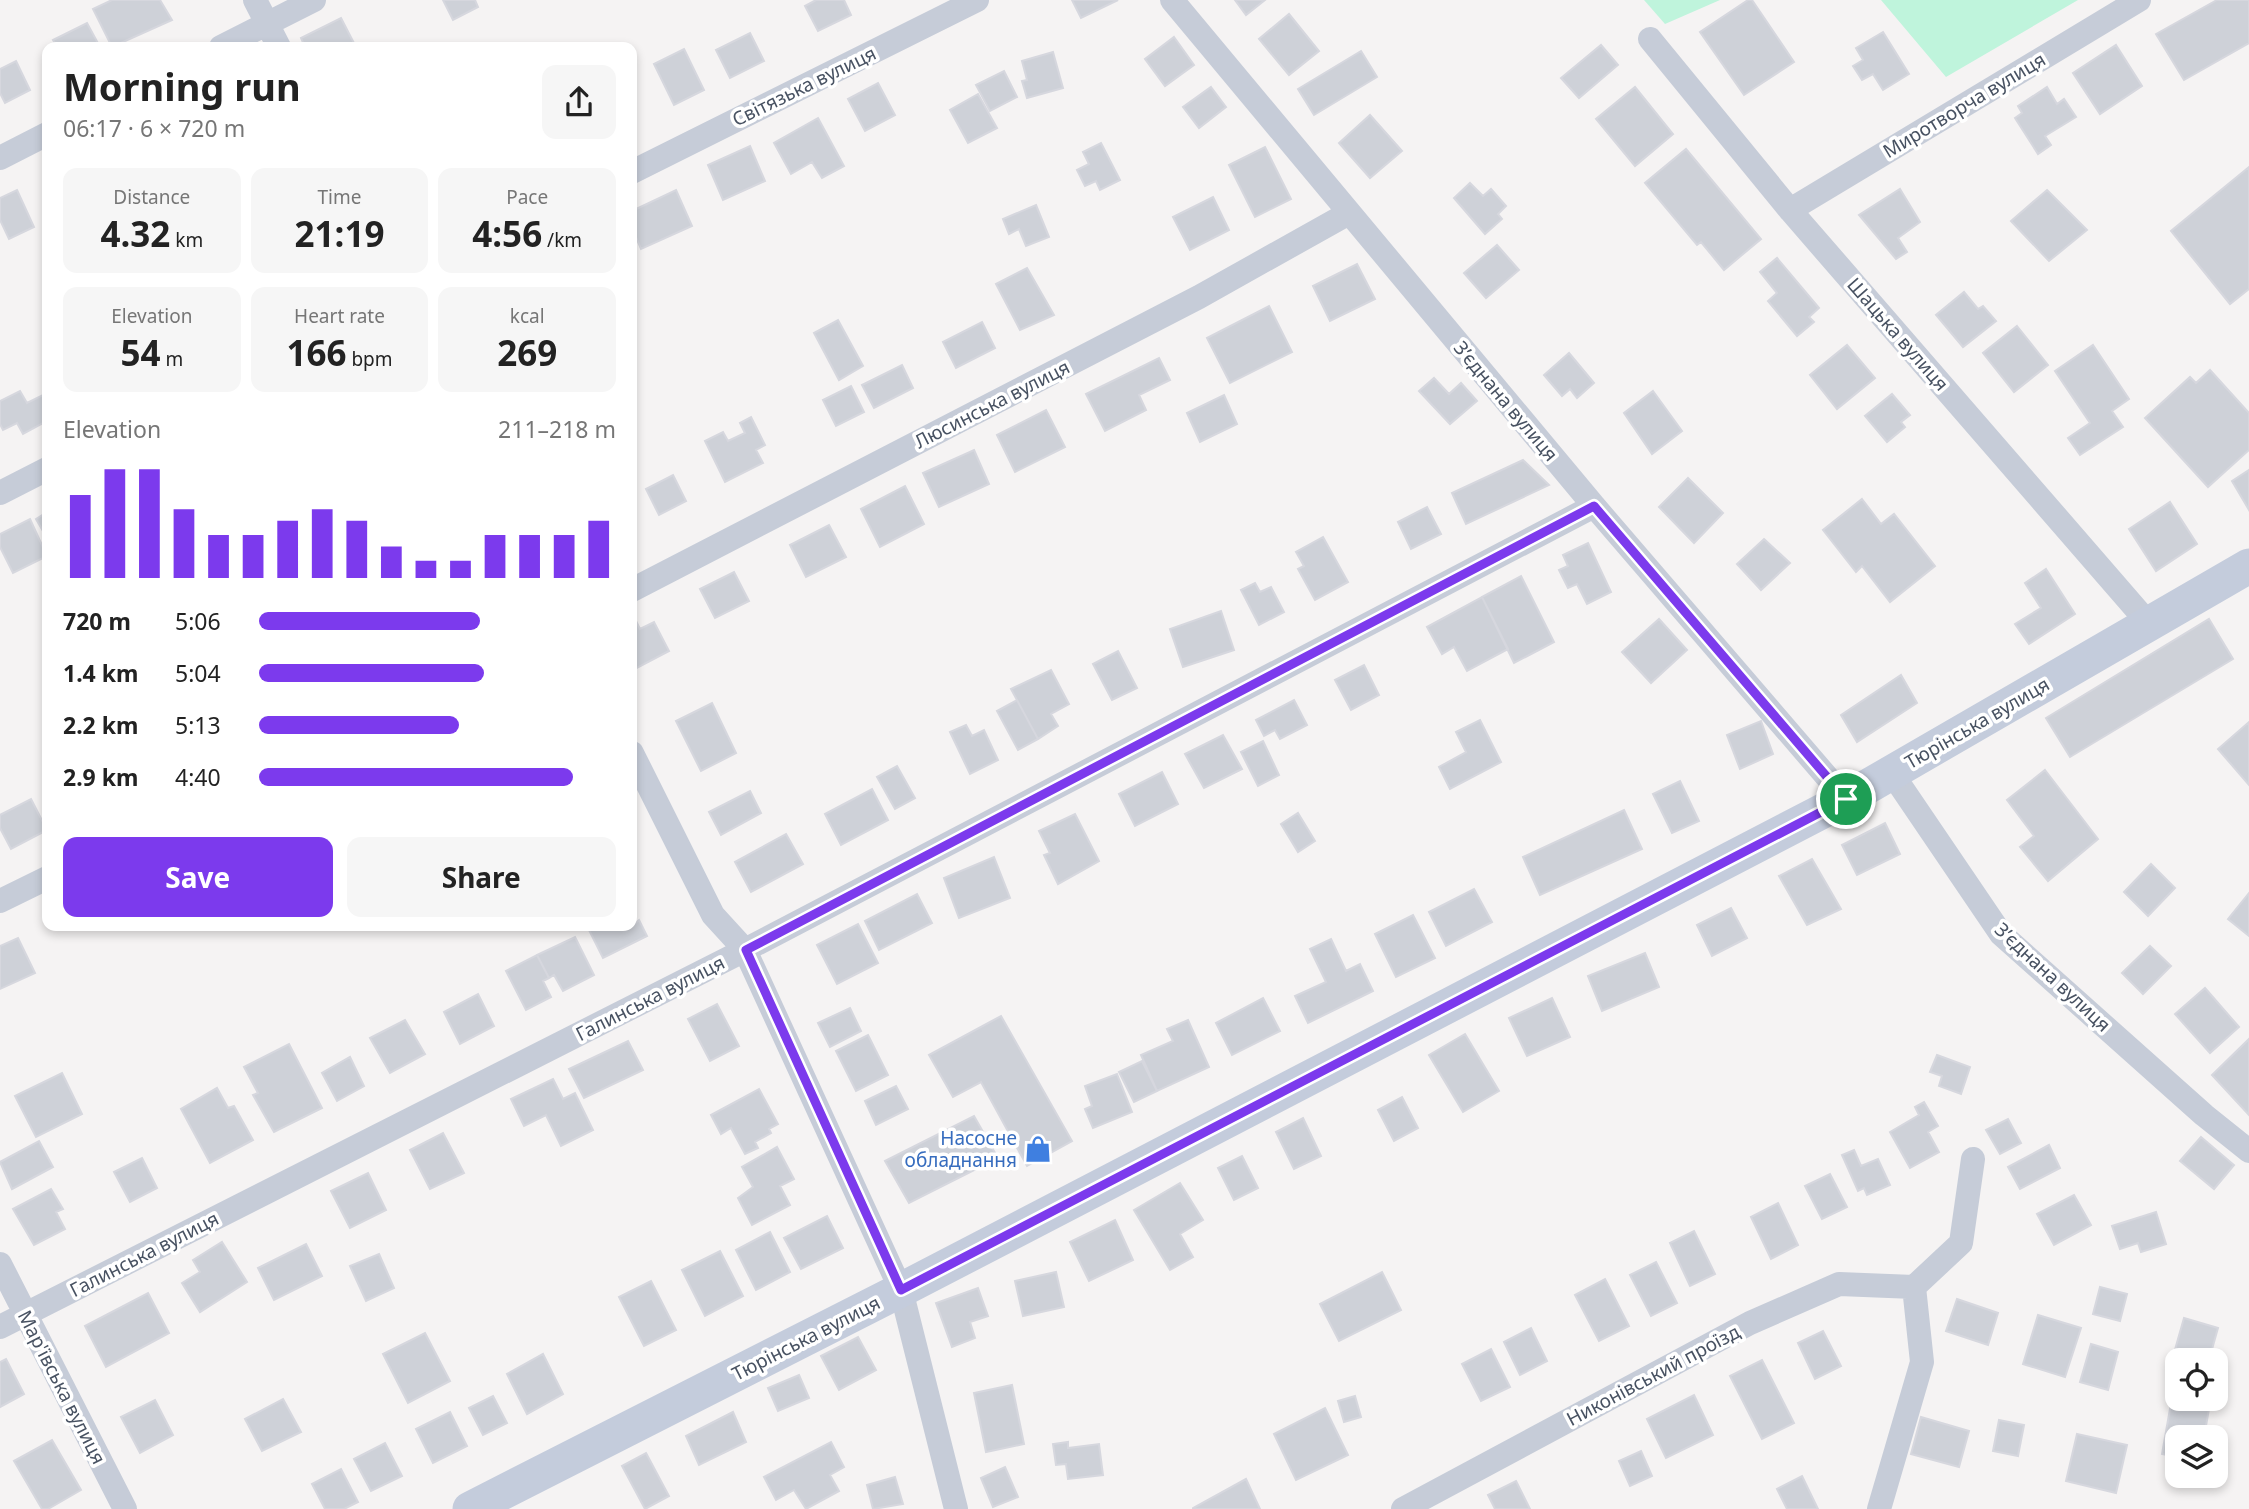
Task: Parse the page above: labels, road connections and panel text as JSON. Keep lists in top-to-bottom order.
{
  "streets": {
    "main road": ["Тюрінська вулиця"],
    "street": [
      "Світязька вулиця",
      "Миротворча вулиця",
      "Шацька вулиця",
      "З’єднана вулиця",
      "Люсинська вулиця",
      "Галинська вулиця",
      "Никонівський проїзд",
      "Мар'ївська вулиця"
    ]
  },
  "crossings": [
    ["Миротворча вулиця", "Шацька вулиця"],
    ["Шацька вулиця", "Тюрінська вулиця"],
    ["З’єднана вулиця", "Люсинська вулиця"],
    ["З’єднана вулиця", "Тюрінська вулиця"],
    ["З’єднана вулиця", "Галинська вулиця"],
    ["Галинська вулиця", "Мар'ївська вулиця"]
  ],
  "places": {
    "shop": ["Насосне обладнання"]
  },
  "page": {
    "heading": ["Morning run", "06:17 · 6 × 720 m"],
    "stats": [
      ["Distance", "4.32 km"],
      ["Time", "21:19"],
      ["Pace", "4:56 /km"],
      ["Elevation", "54 m"],
      ["Heart rate", "166 bpm"],
      ["kcal", "269"]
    ],
    "chart": ["Elevation", "211–218 m"],
    "list": [
      {
        "name": "720 m",
        "note": "5:06"
      },
      {
        "name": "1.4 km",
        "note": "5:04"
      },
      {
        "name": "2.2 km",
        "note": "5:13"
      },
      {
        "name": "2.9 km",
        "note": "4:40"
      }
    ],
    "buttons": ["Save", "Share"]
  }
}
